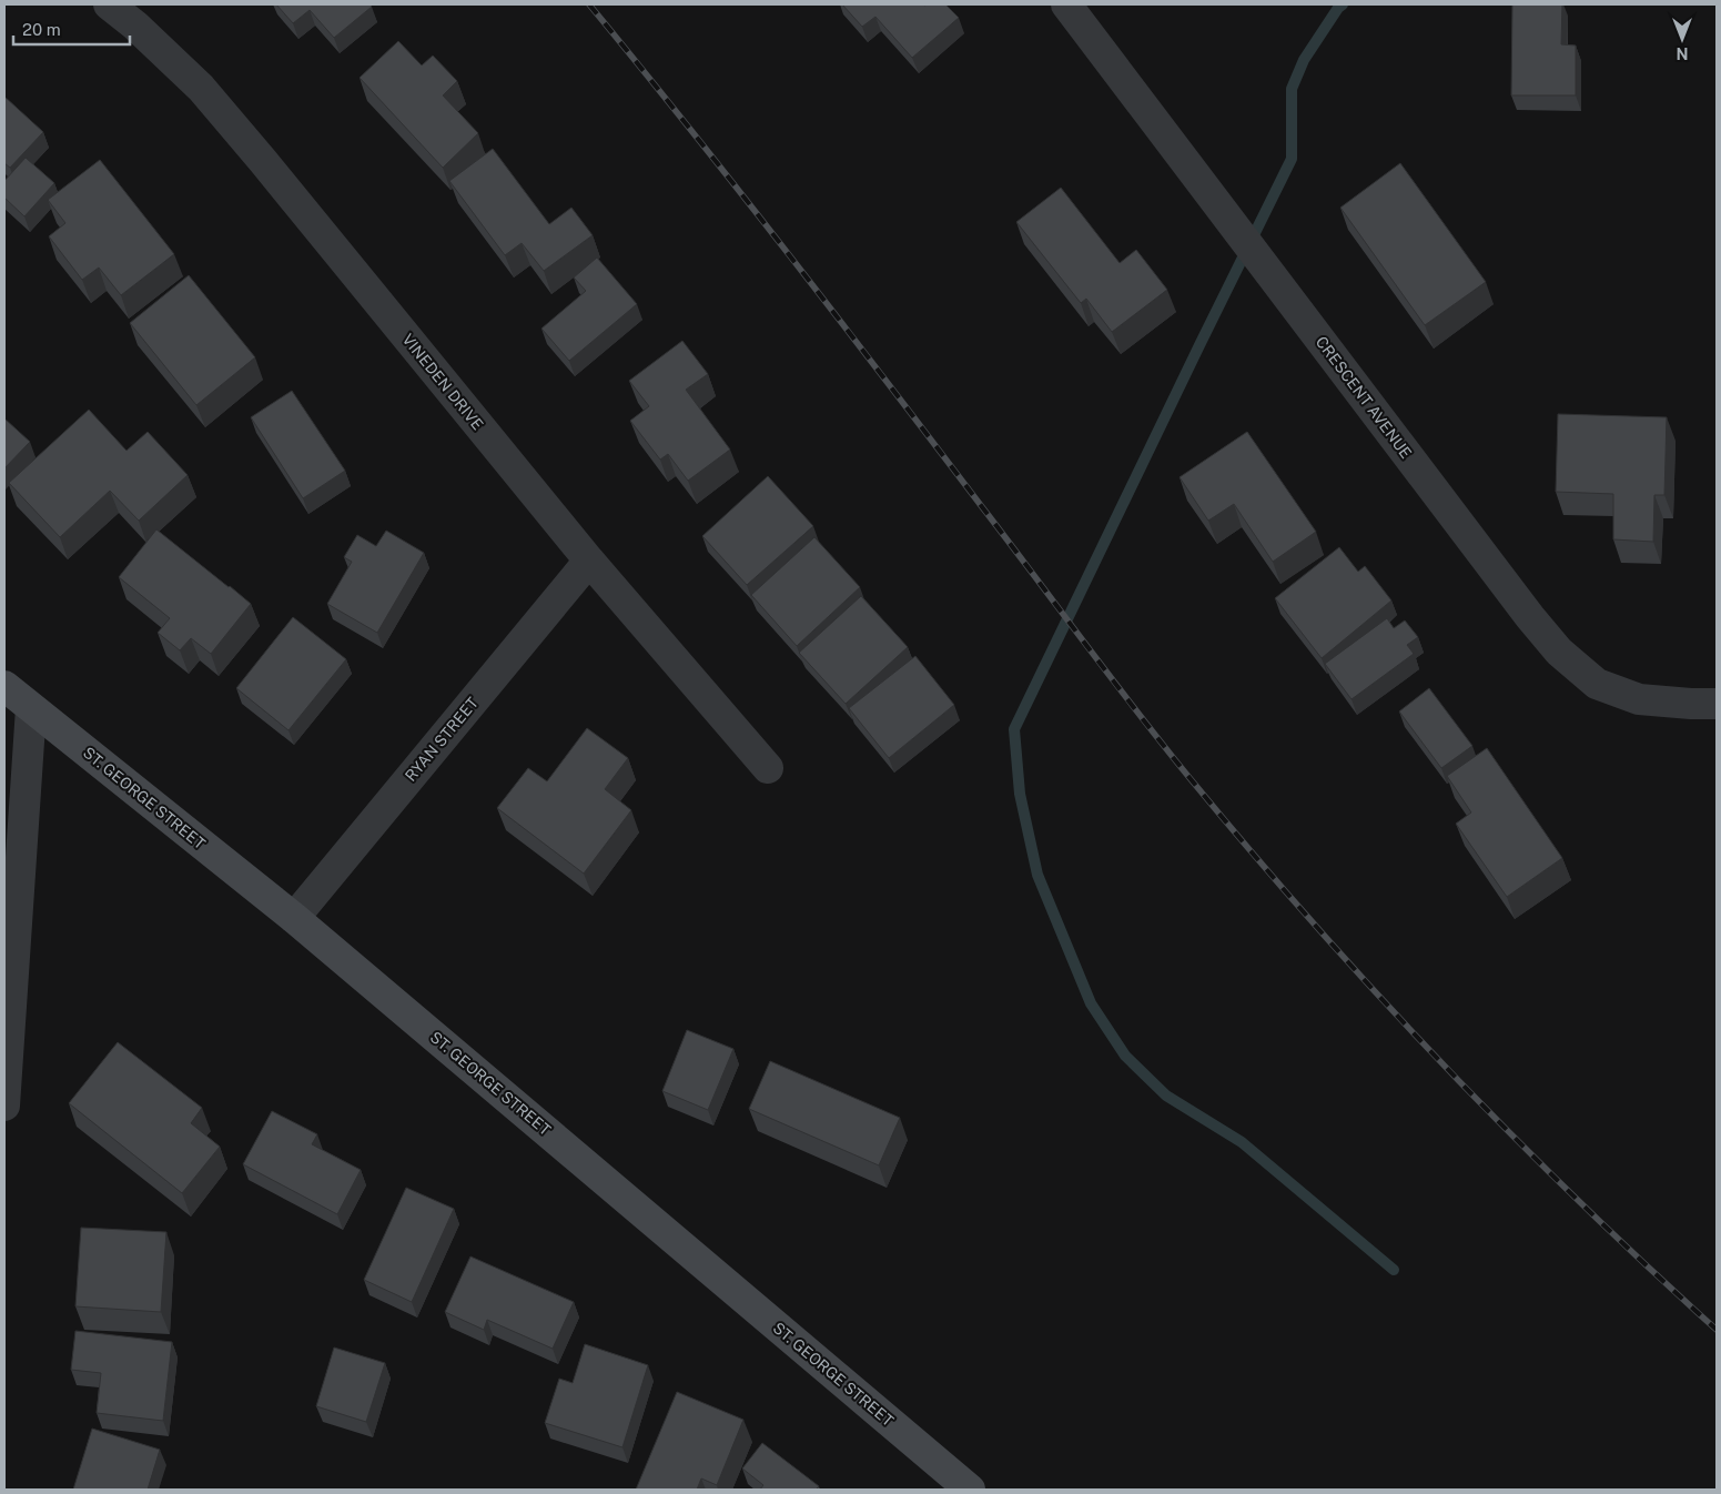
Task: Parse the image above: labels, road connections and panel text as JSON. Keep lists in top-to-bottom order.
{
  "streets": {
    "street": [
      "VINEDEN DRIVE",
      "CRESCENT AVENUE",
      "RYAN STREET",
      "ST. GEORGE STREET"
    ]
  },
  "crossings": [
    ["VINEDEN DRIVE", "RYAN STREET"],
    ["RYAN STREET", "ST. GEORGE STREET"]
  ],
  "scale_bar": "20 m",
  "north": "bottom"
}
